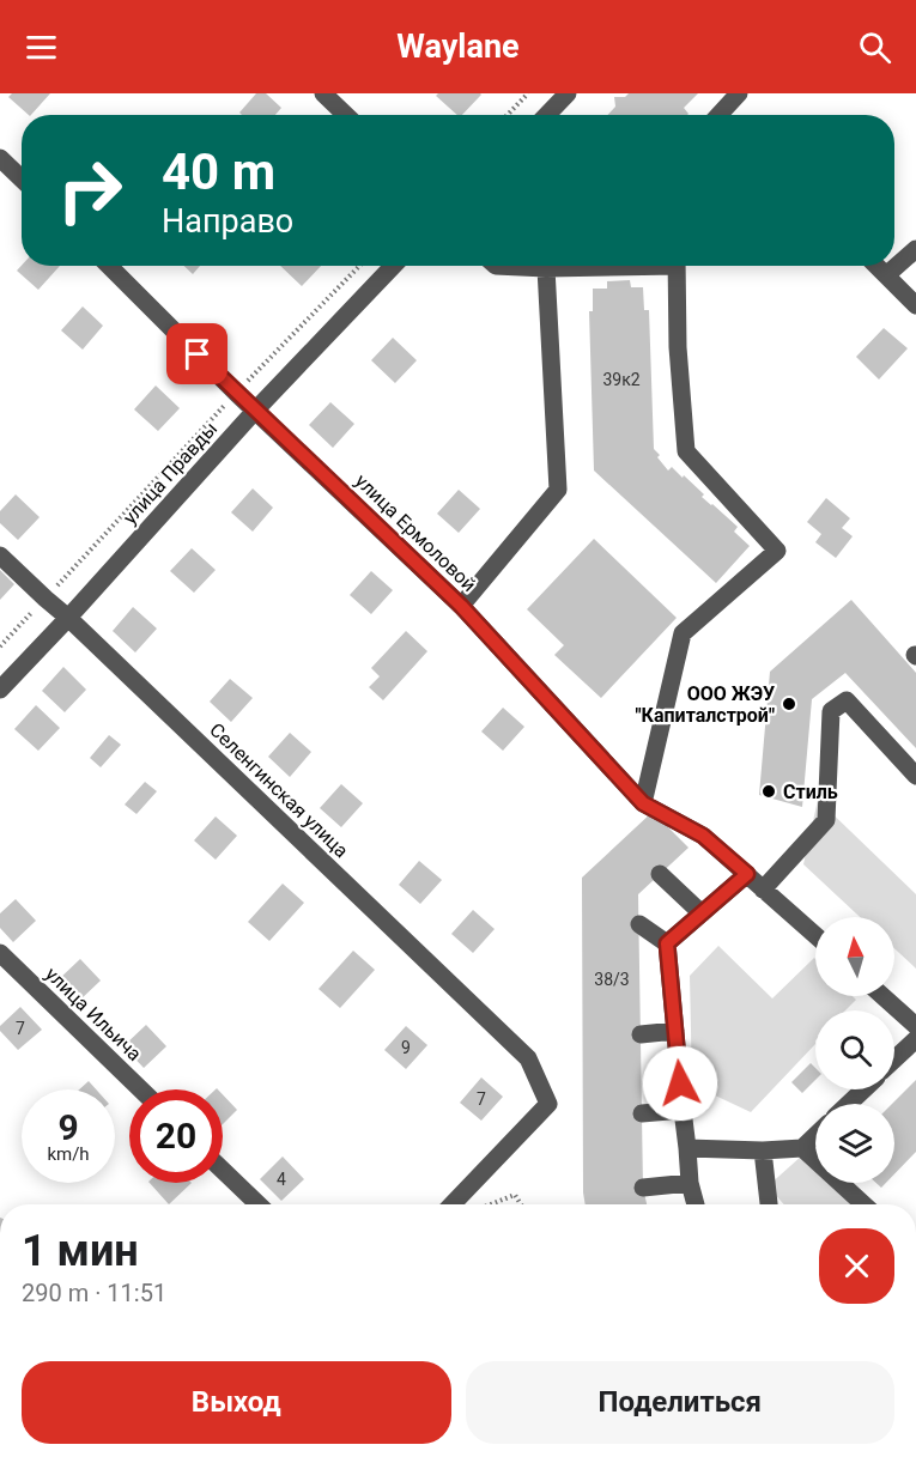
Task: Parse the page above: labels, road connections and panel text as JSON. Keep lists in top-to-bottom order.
{
  "streets": {
    "street": [
      "улица Правды",
      "улица Ермоловой",
      "Селенгинская улица",
      "улица Ильича"
    ]
  },
  "crossings": [
    ["улица Правды", "улица Ермоловой"],
    ["улица Правды", "Селенгинская улица"]
  ],
  "places": ["ООО ЖЭУ \"Капиталстрой\"", "Стиль"],
  "house_numbers": [
    "39к2",
    "38/3",
    "7",
    "9",
    "7",
    "4"
  ],
  "north": "top",
  "page": {
    "header": "Waylane",
    "turn": ["40 m", "Направо"],
    "speed": "9 km/h",
    "limit": "20",
    "heading": ["1 мин", "290 m · 11:51"],
    "buttons": ["Выход", "Поделиться"]
  }
}
